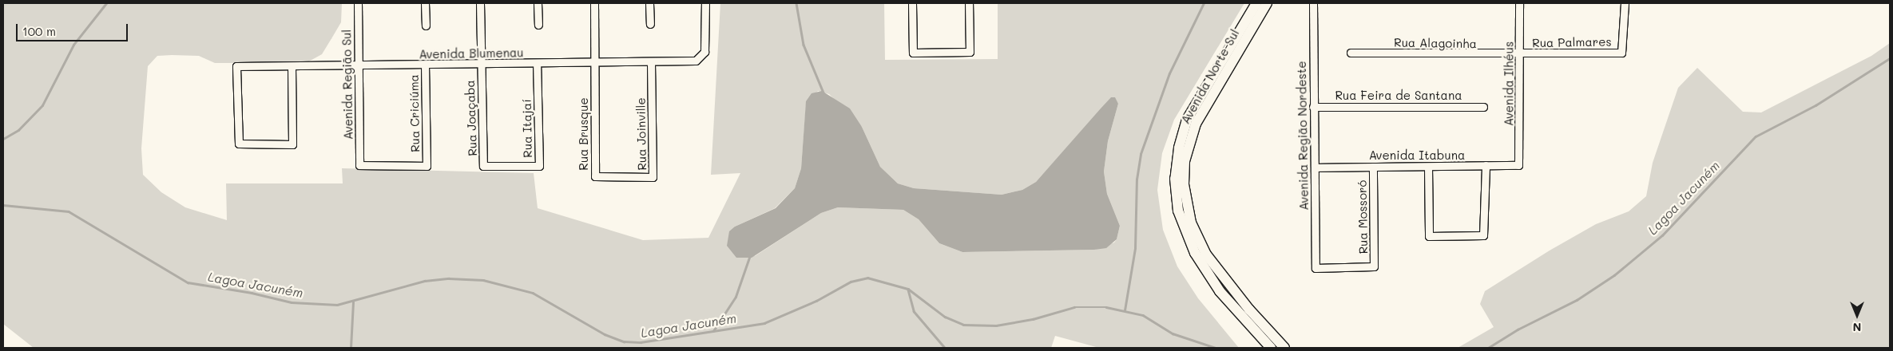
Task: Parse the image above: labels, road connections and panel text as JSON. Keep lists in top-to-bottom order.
{
  "streets": {
    "main road": ["Avenida Norte-Sul"],
    "street": [
      "Rua Palmares",
      "Rua Alagoinha",
      "Avenida Blumenau",
      "Avenida Ilhéus",
      "Avenida Região Sul",
      "Rua Feira de Santana",
      "Rua Criciúma",
      "Rua Joaçaba",
      "Rua Itajaí",
      "Rua Brusque",
      "Rua Joinville",
      "Avenida Região Nordeste",
      "Avenida Itabuna",
      "Rua Mossoró"
    ]
  },
  "crossings": [
    ["Rua Palmares", "Rua Alagoinha"],
    ["Rua Palmares", "Avenida Ilhéus"],
    ["Rua Alagoinha", "Avenida Ilhéus"],
    ["Avenida Blumenau", "Avenida Região Sul"],
    ["Avenida Blumenau", "Rua Criciúma"],
    ["Avenida Blumenau", "Rua Joaçaba"],
    ["Avenida Blumenau", "Rua Itajaí"],
    ["Avenida Blumenau", "Rua Brusque"],
    ["Avenida Blumenau", "Rua Joinville"],
    ["Avenida Ilhéus", "Avenida Itabuna"],
    ["Avenida Região Sul", "Rua Criciúma"],
    ["Rua Feira de Santana", "Avenida Região Nordeste"],
    ["Rua Joaçaba", "Rua Itajaí"],
    ["Rua Brusque", "Rua Joinville"],
    ["Avenida Região Nordeste", "Avenida Itabuna"],
    ["Avenida Região Nordeste", "Rua Mossoró"],
    ["Avenida Itabuna", "Rua Mossoró"]
  ],
  "water": ["Lagoa Jacuném"],
  "scale_bar": "100 m",
  "north": "bottom"
}
